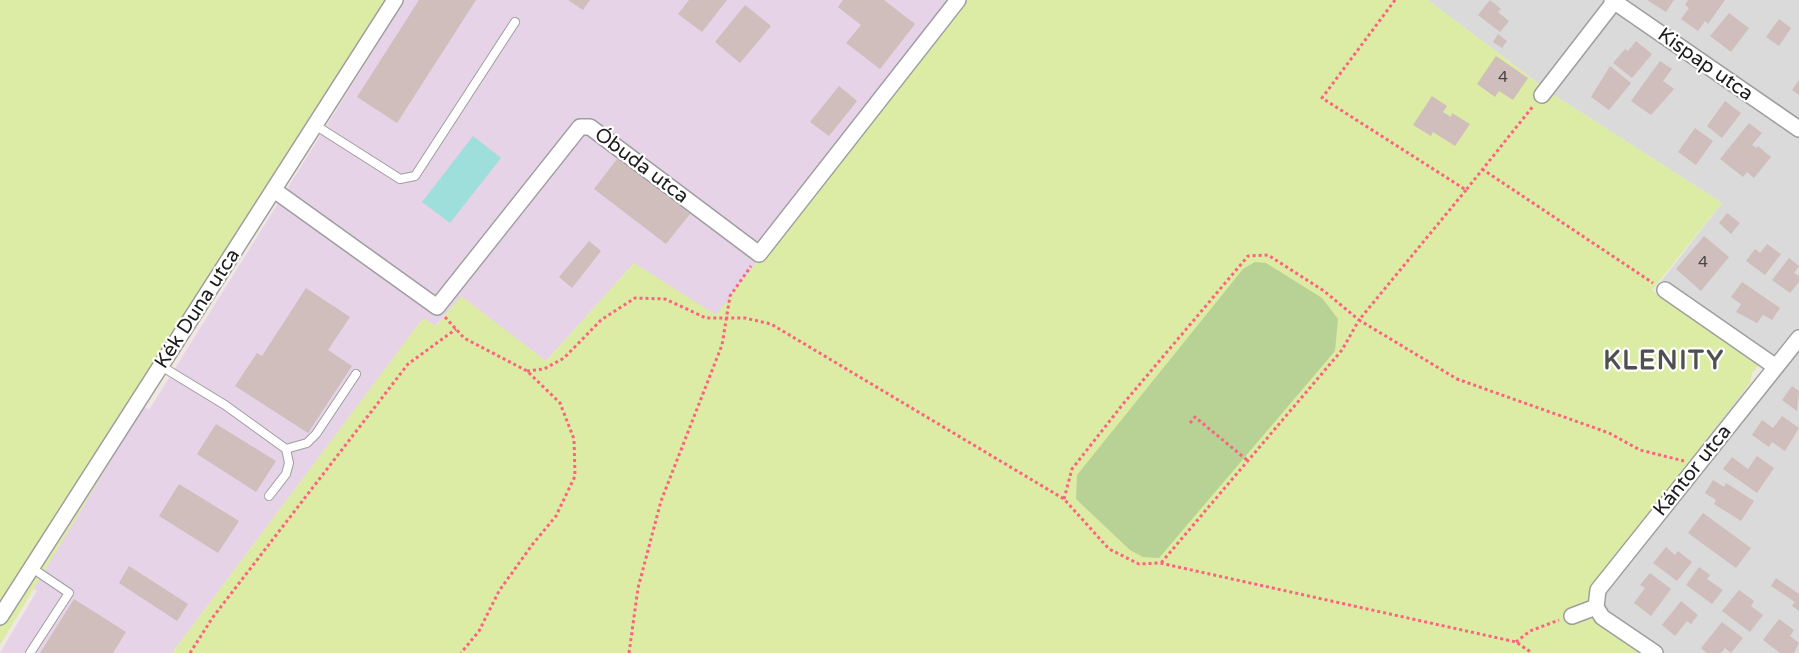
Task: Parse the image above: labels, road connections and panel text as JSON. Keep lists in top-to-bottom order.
{
  "streets": {
    "street": [
      "Kispap utca",
      "Óbuda utca",
      "Kék Duna utca",
      "Kántor utca"
    ]
  },
  "districts": ["KLENITY"],
  "house_numbers": ["4", "4"]
}
